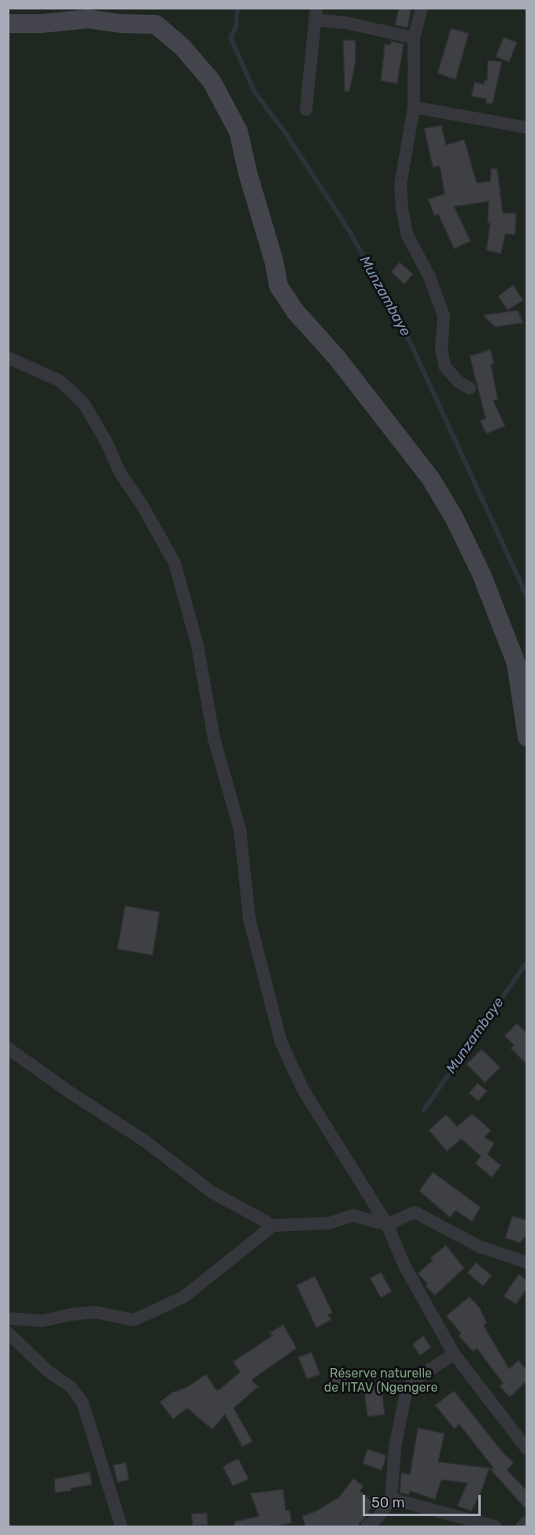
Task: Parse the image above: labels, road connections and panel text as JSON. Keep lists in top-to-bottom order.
{
  "water": ["Munzambaye"],
  "parks": ["Réserve naturelle de l'ITAV (Ngengere"],
  "scale_bar": "50 m"
}
